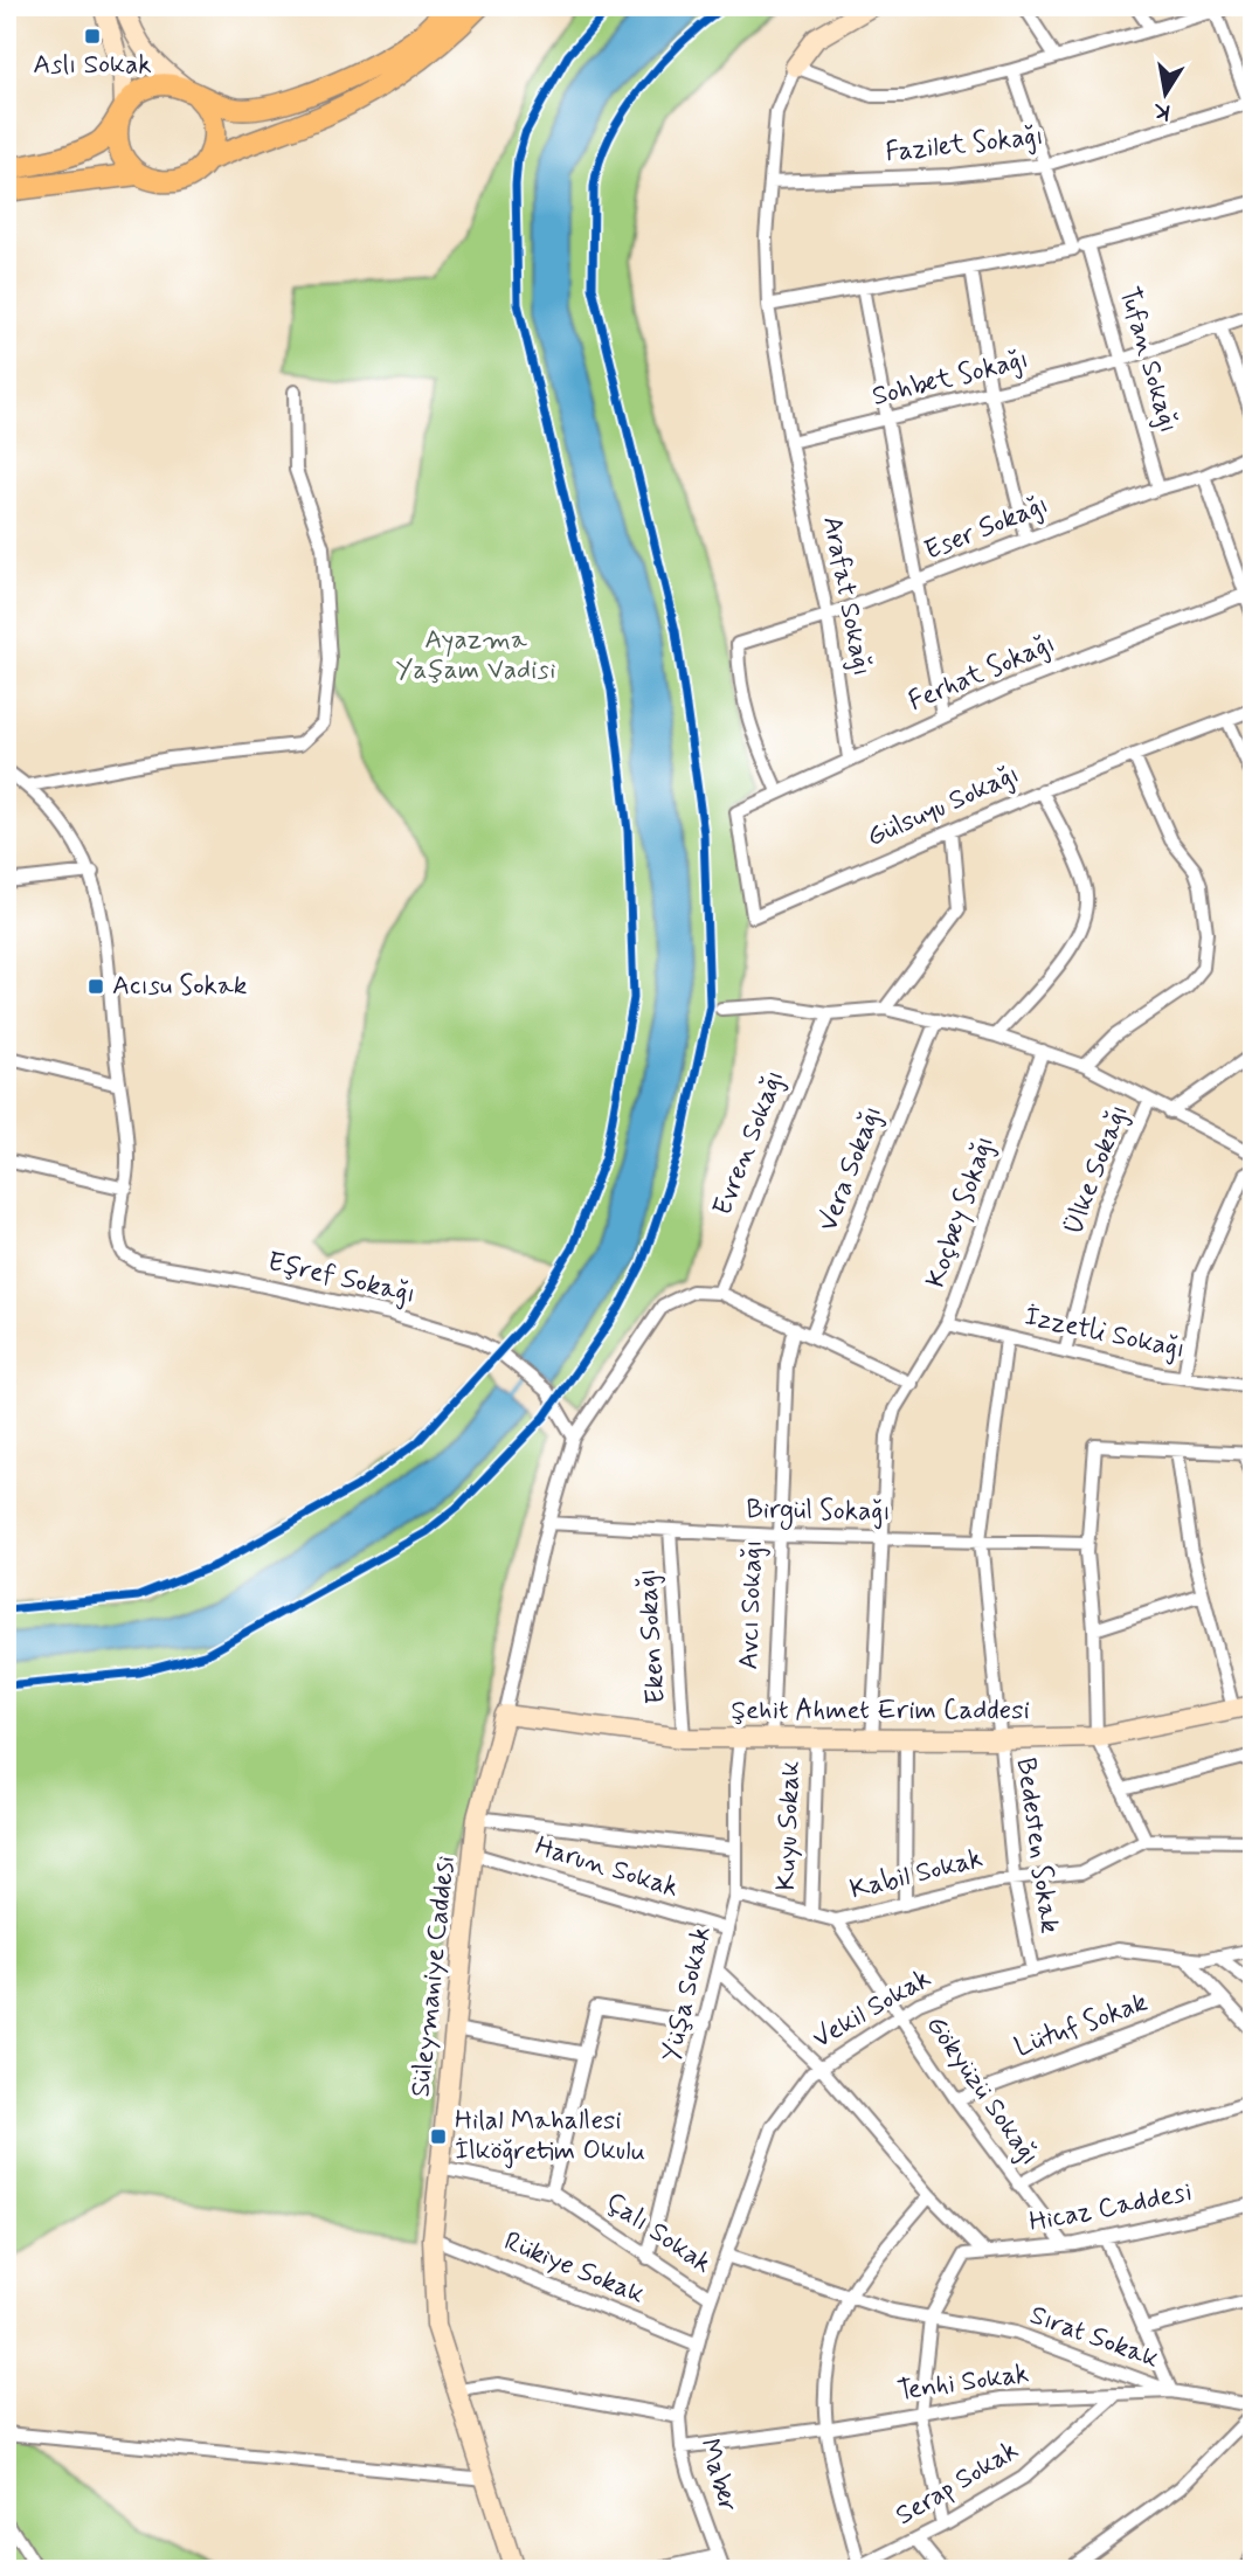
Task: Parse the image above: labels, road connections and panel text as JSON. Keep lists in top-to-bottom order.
{
  "streets": {
    "street": [
      "Fazilet Sokağı",
      "Tufan Sokağı",
      "Sohbet Sokağı",
      "Eser Sokağı",
      "Arafat Sokağı",
      "Ferhat Sokağı",
      "Gülsuyu Sokağı",
      "Evren Sokağı",
      "Vera Sokağı",
      "Ülke Sokağı",
      "Koçbey Sokağı",
      "Eşref Sokağı",
      "İzzetli Sokağı",
      "Birgül Sokağı",
      "Avcı Sokağı",
      "Eken Sokağı",
      "Şehit Ahmet Erim Caddesi",
      "Kuyu Sokak",
      "Bedesten Sokak",
      "Harun Sokak",
      "Kabil Sokak",
      "Süleymaniye Caddesi",
      "Yüşa Sokak",
      "Vekil Sokak",
      "Lütuf Sokak",
      "Gökyüzü Sokağı",
      "Hicaz Caddesi",
      "Çalı Sokak",
      "Rükiye Sokak",
      "Sırat Sokak",
      "Tenhi Sokak",
      "Maber",
      "Serap Sokak"
    ]
  },
  "crossings": [
    ["Tufan Sokağı", "Sohbet Sokağı"],
    ["Tufan Sokağı", "Eser Sokağı"],
    ["Sohbet Sokağı", "Arafat Sokağı"],
    ["Eser Sokağı", "Arafat Sokağı"],
    ["Eser Sokağı", "Ferhat Sokağı"],
    ["Arafat Sokağı", "Ferhat Sokağı"],
    ["Ferhat Sokağı", "Gülsuyu Sokağı"],
    ["Evren Sokağı", "Süleymaniye Caddesi"],
    ["Ülke Sokağı", "İzzetli Sokağı"],
    ["Koçbey Sokağı", "İzzetli Sokağı"],
    ["Koçbey Sokağı", "Birgül Sokağı"],
    ["Koçbey Sokağı", "Şehit Ahmet Erim Caddesi"],
    ["Eşref Sokağı", "Süleymaniye Caddesi"],
    ["İzzetli Sokağı", "Bedesten Sokak"],
    ["Birgül Sokağı", "Avcı Sokağı"],
    ["Birgül Sokağı", "Eken Sokağı"],
    ["Birgül Sokağı", "Bedesten Sokak"],
    ["Birgül Sokağı", "Süleymaniye Caddesi"],
    ["Avcı Sokağı", "Şehit Ahmet Erim Caddesi"],
    ["Eken Sokağı", "Şehit Ahmet Erim Caddesi"],
    ["Şehit Ahmet Erim Caddesi", "Kuyu Sokak"],
    ["Şehit Ahmet Erim Caddesi", "Bedesten Sokak"],
    ["Şehit Ahmet Erim Caddesi", "Süleymaniye Caddesi"],
    ["Şehit Ahmet Erim Caddesi", "Yüşa Sokak"],
    ["Kuyu Sokak", "Kabil Sokak"],
    ["Bedesten Sokak", "Kabil Sokak"],
    ["Bedesten Sokak", "Vekil Sokak"],
    ["Harun Sokak", "Süleymaniye Caddesi"],
    ["Harun Sokak", "Yüşa Sokak"],
    ["Kabil Sokak", "Yüşa Sokak"],
    ["Kabil Sokak", "Gökyüzü Sokağı"],
    ["Süleymaniye Caddesi", "Çalı Sokak"],
    ["Süleymaniye Caddesi", "Rükiye Sokak"],
    ["Yüşa Sokak", "Çalı Sokak"],
    ["Vekil Sokak", "Gökyüzü Sokağı"],
    ["Vekil Sokak", "Çalı Sokak"],
    ["Vekil Sokak", "Sırat Sokak"],
    ["Vekil Sokak", "Maber"],
    ["Lütuf Sokak", "Gökyüzü Sokağı"],
    ["Gökyüzü Sokağı", "Hicaz Caddesi"],
    ["Hicaz Caddesi", "Sırat Sokak"],
    ["Hicaz Caddesi", "Tenhi Sokak"],
    ["Hicaz Caddesi", "Serap Sokak"],
    ["Çalı Sokak", "Maber"],
    ["Rükiye Sokak", "Maber"],
    ["Sırat Sokak", "Tenhi Sokak"],
    ["Tenhi Sokak", "Maber"],
    ["Tenhi Sokak", "Serap Sokak"]
  ],
  "parks": ["Ayazma Yaşam Vadisi"],
  "places": {
    "transit": ["Aslı Sokak", "Acısu Sokak", "Hilal Mahallesi İlköğretim Okulu"]
  },
  "north": "bottom"
}
